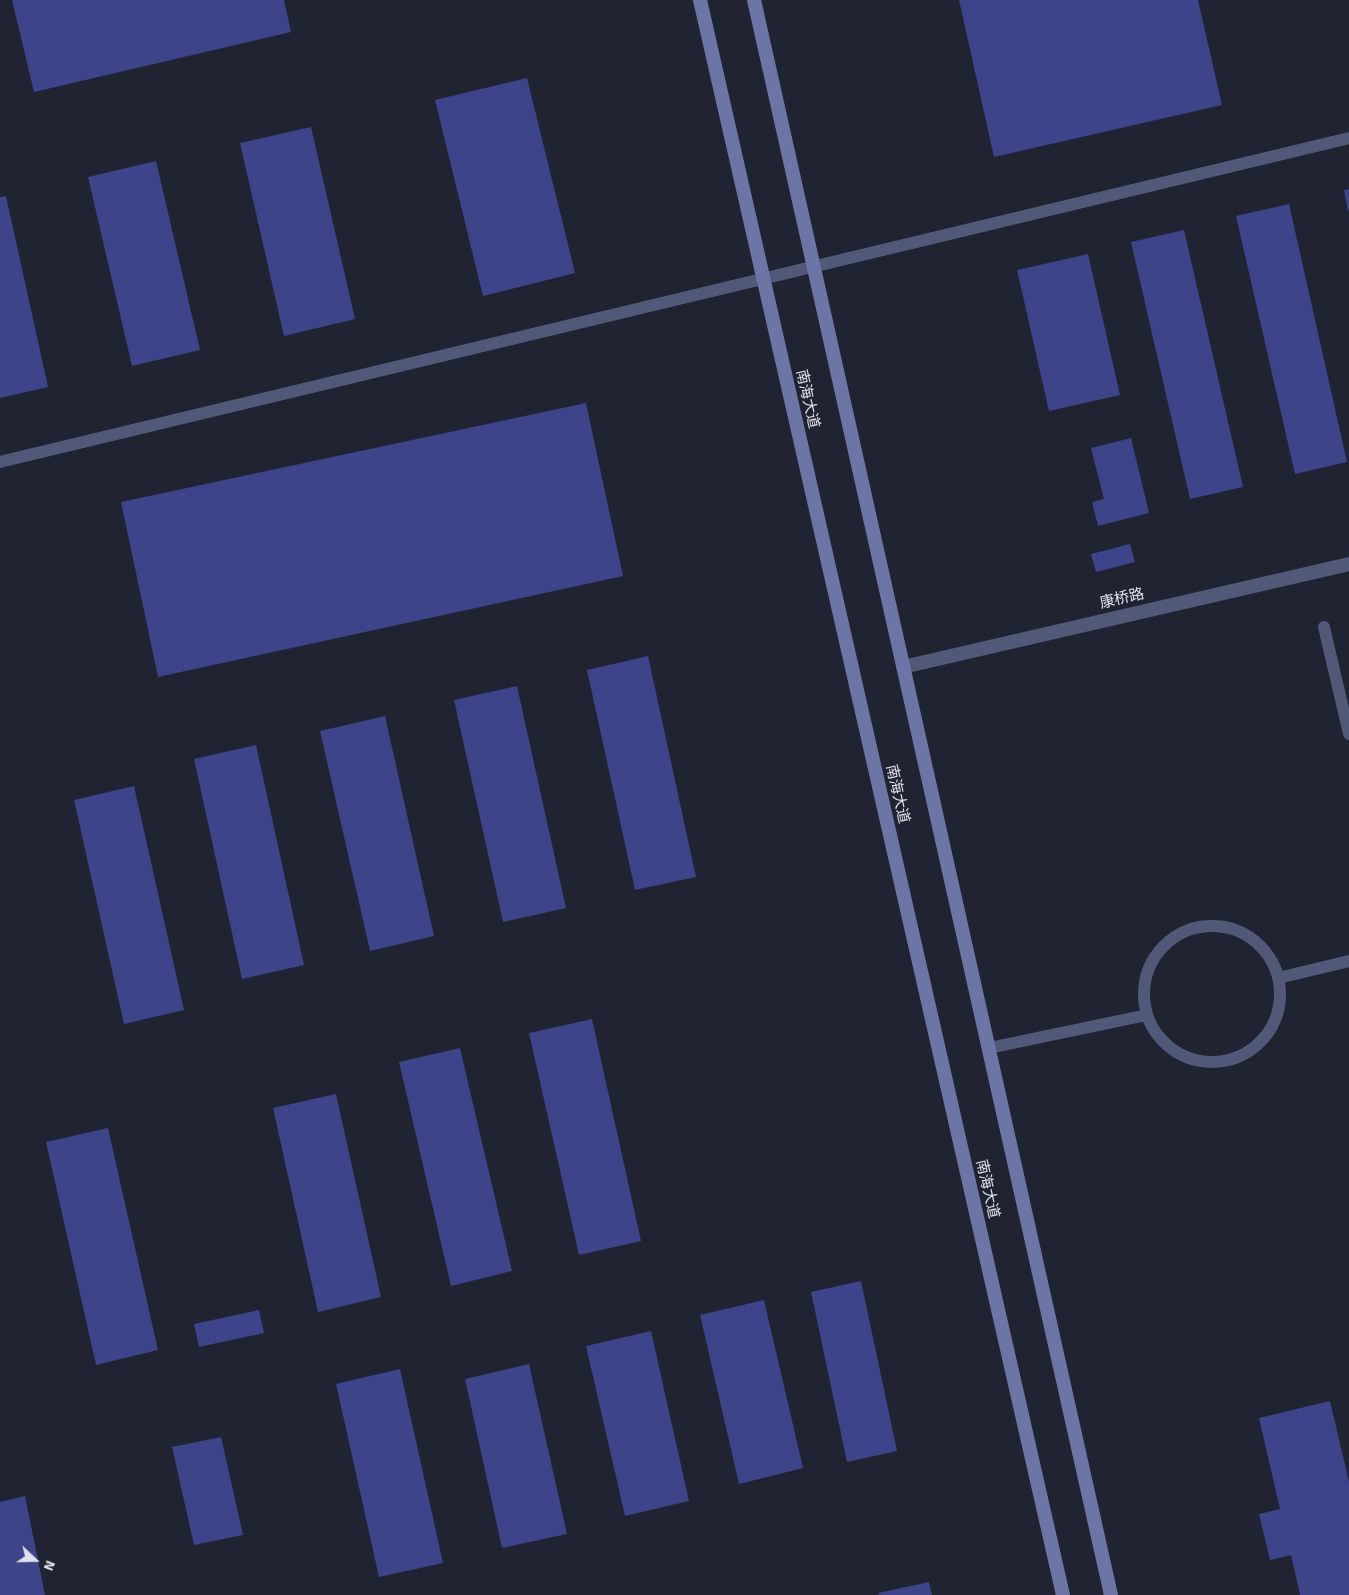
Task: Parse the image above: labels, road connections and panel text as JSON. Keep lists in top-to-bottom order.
{
  "streets": {
    "main road": ["南海大道"],
    "street": ["康桥路"]
  },
  "north": "right"
}
